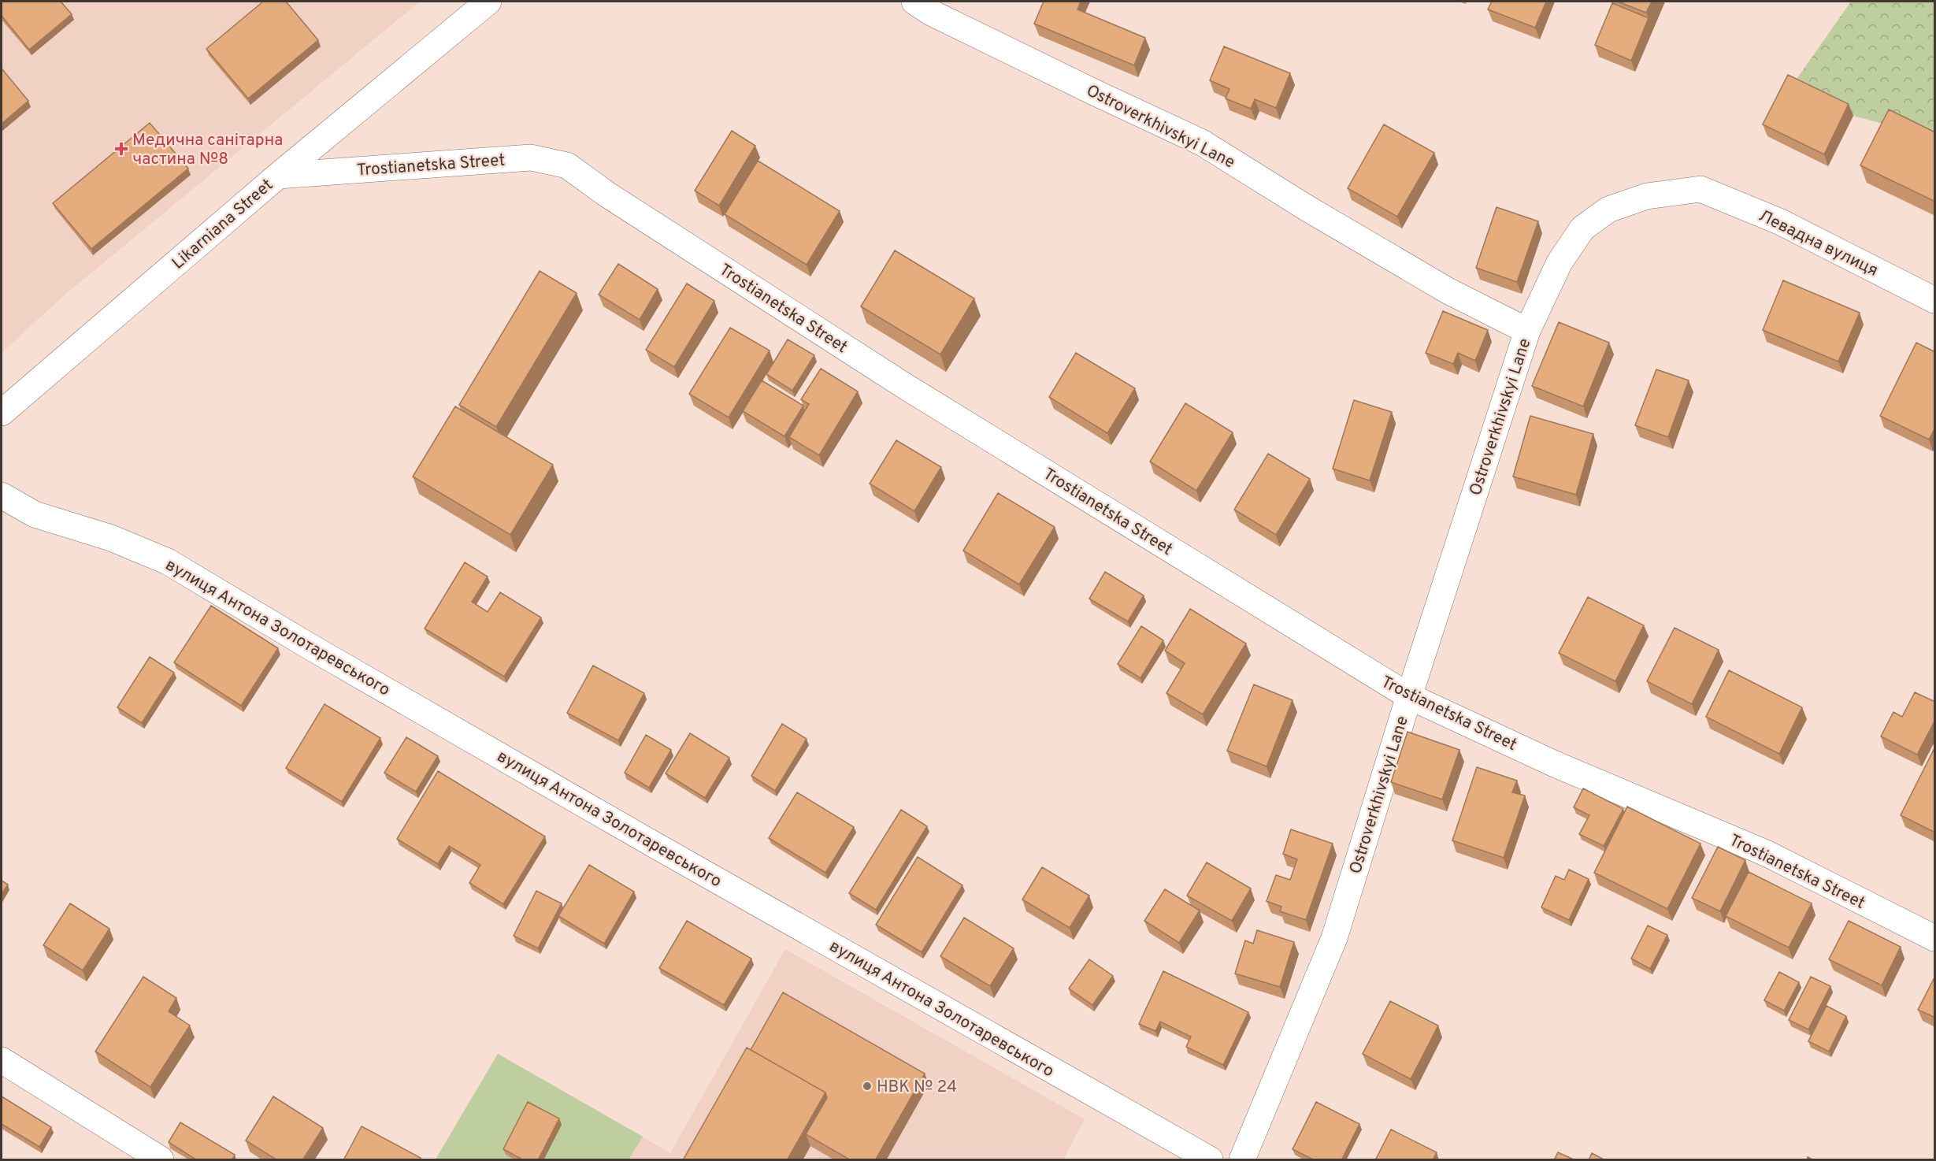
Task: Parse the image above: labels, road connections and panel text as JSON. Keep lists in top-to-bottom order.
{
  "streets": {
    "street": [
      "Ostroverkhivskyi Lane",
      "Trostianetska Street",
      "Likarniana Street",
      "Левадна вулиця",
      "вулиця Антона Золотаревського"
    ]
  },
  "crossings": [
    ["Ostroverkhivskyi Lane", "Trostianetska Street"],
    ["Ostroverkhivskyi Lane", "Левадна вулиця"],
    ["Trostianetska Street", "Likarniana Street"]
  ],
  "places": {
    "health": ["Медична санітарна частина №8"],
    "other": ["НВК № 24"]
  }
}
